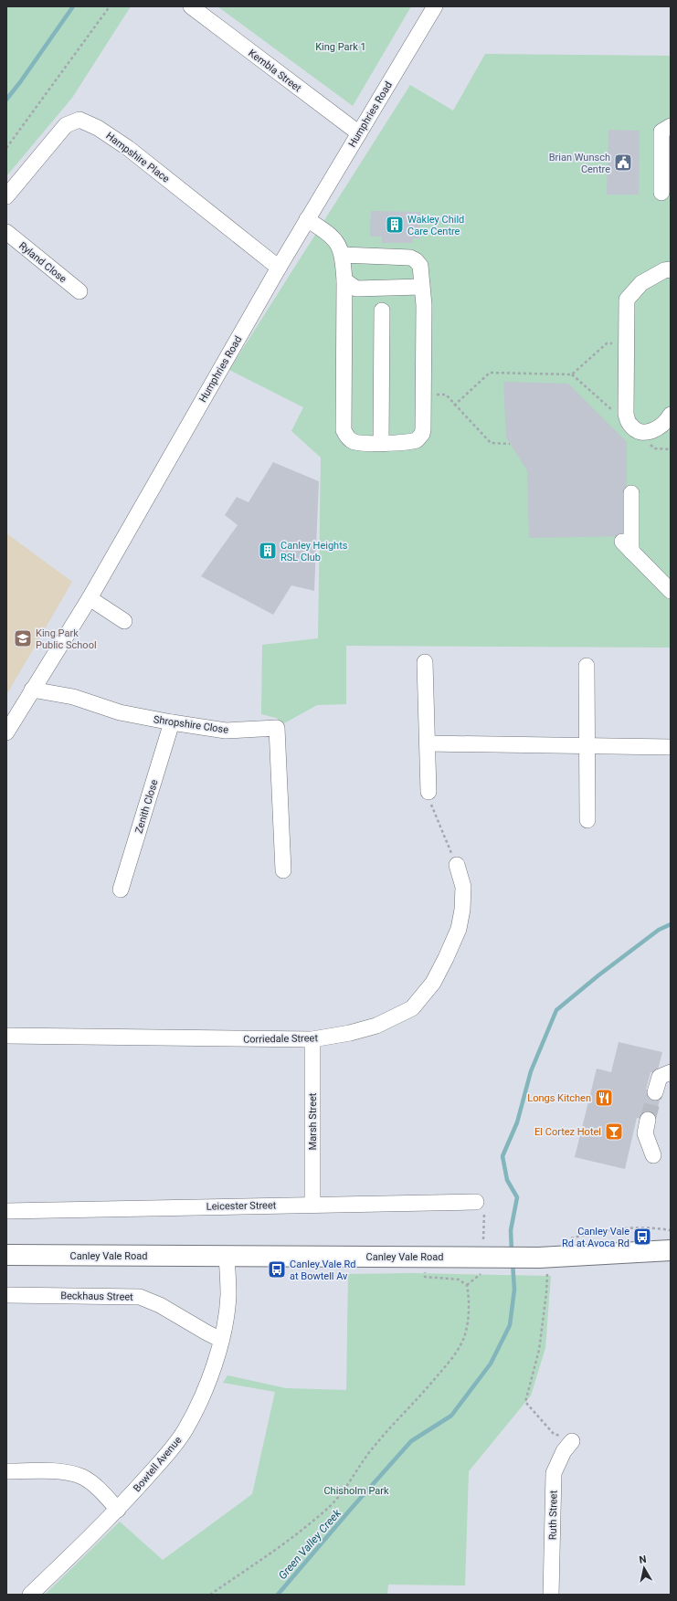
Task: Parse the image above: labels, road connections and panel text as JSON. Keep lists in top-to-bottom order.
{
  "streets": {
    "main road": ["Canley Vale Road"],
    "street": [
      "Kembla Street",
      "Humphries Road",
      "Hampshire Place",
      "Ryland Close",
      "Shropshire Close",
      "Zenith Close",
      "Corriedale Street",
      "Marsh Street",
      "Leicester Street",
      "Beckhaus Street",
      "Bowtell Avenue",
      "Ruth Street"
    ]
  },
  "crossings": [
    ["Kembla Street", "Humphries Road"],
    ["Humphries Road", "Hampshire Place"],
    ["Humphries Road", "Shropshire Close"],
    ["Shropshire Close", "Zenith Close"],
    ["Corriedale Street", "Marsh Street"],
    ["Marsh Street", "Leicester Street"],
    ["Canley Vale Road", "Bowtell Avenue"],
    ["Beckhaus Street", "Bowtell Avenue"]
  ],
  "water": ["Green Valley Creek"],
  "parks": ["King Park 1", "Chisholm Park"],
  "places": {
    "public building": ["Brian Wunsch Centre"],
    "building": ["Wakley Child Care Centre", "Canley Heights RSL Club"],
    "school or university": ["King Park Public School"],
    "restaurant": ["Longs Kitchen"],
    "bar": ["El Cortez Hotel"],
    "bus stop": ["Canley Vale Rd at Avoca Rd", "Canley Vale Rd at Bowtell Av"]
  },
  "north": "top"
}
